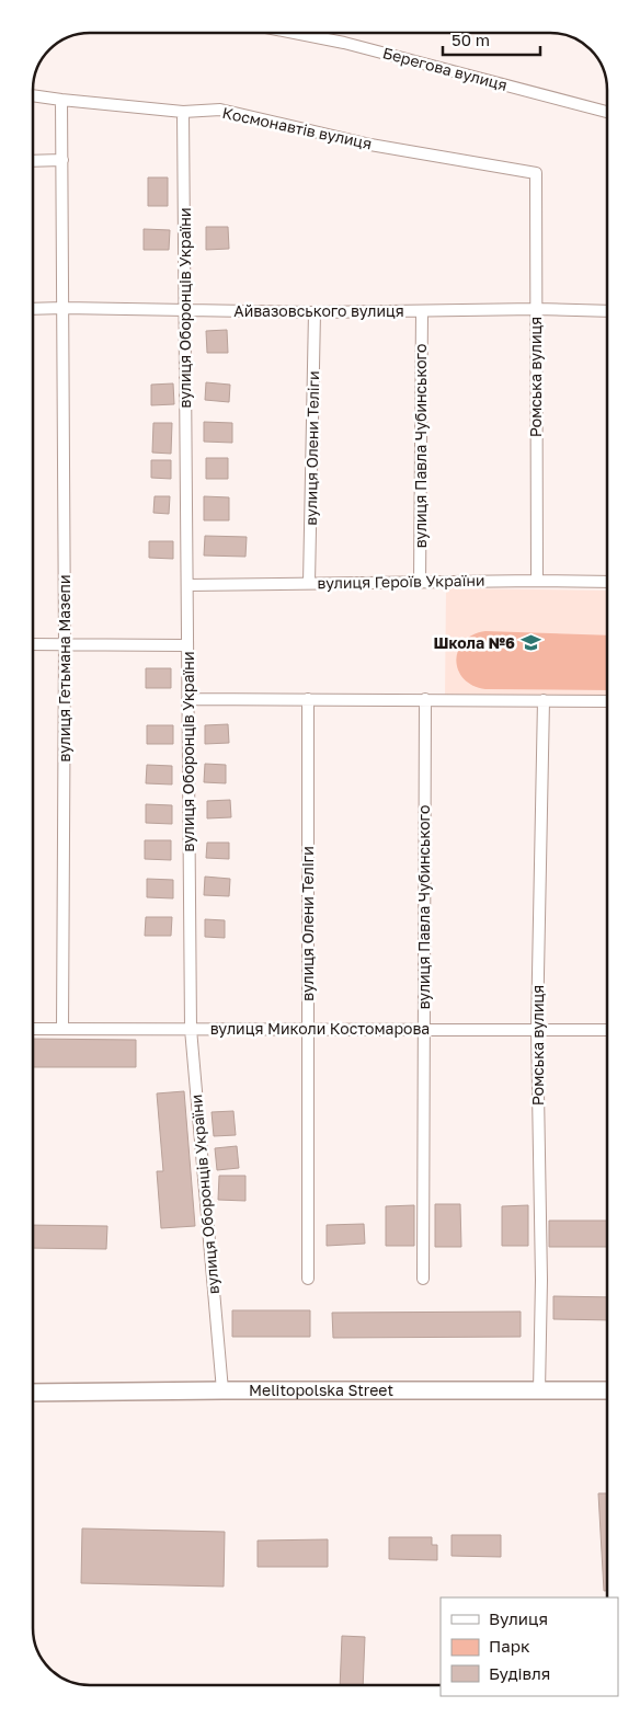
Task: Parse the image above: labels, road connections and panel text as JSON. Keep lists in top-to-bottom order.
{
  "streets": {
    "main road": ["Melitopolska Street"],
    "street": [
      "Берегова вулиця",
      "Космонавтів вулиця",
      "вулиця Оборонців України",
      "Айвазовського вулиця",
      "Ромська вулиця",
      "вулиця Павла Чубинського",
      "вулиця Олени Теліги",
      "вулиця Героїв України",
      "вулиця Гетьмана Мазепи",
      "вулиця Миколи Костомарова"
    ]
  },
  "crossings": [
    ["Космонавтів вулиця", "вулиця Оборонців України"],
    ["Космонавтів вулиця", "Ромська вулиця"],
    ["Космонавтів вулиця", "вулиця Гетьмана Мазепи"],
    ["вулиця Оборонців України", "Айвазовського вулиця"],
    ["вулиця Оборонців України", "вулиця Героїв України"],
    ["вулиця Оборонців України", "вулиця Миколи Костомарова"],
    ["вулиця Оборонців України", "Melitopolska Street"],
    ["Айвазовського вулиця", "Ромська вулиця"],
    ["Айвазовського вулиця", "вулиця Павла Чубинського"],
    ["Айвазовського вулиця", "вулиця Олени Теліги"],
    ["Айвазовського вулиця", "вулиця Гетьмана Мазепи"],
    ["Ромська вулиця", "вулиця Героїв України"],
    ["Ромська вулиця", "вулиця Миколи Костомарова"],
    ["Ромська вулиця", "Melitopolska Street"],
    ["вулиця Павла Чубинського", "вулиця Героїв України"],
    ["вулиця Павла Чубинського", "вулиця Миколи Костомарова"],
    ["вулиця Олени Теліги", "вулиця Героїв України"],
    ["вулиця Олени Теліги", "вулиця Миколи Костомарова"],
    ["вулиця Гетьмана Мазепи", "вулиця Миколи Костомарова"]
  ],
  "places": {
    "school or university": ["Школа №6"]
  },
  "legend": ["Вулиця", "Парк", "Будівля"],
  "scale_bar": "50 m"
}
